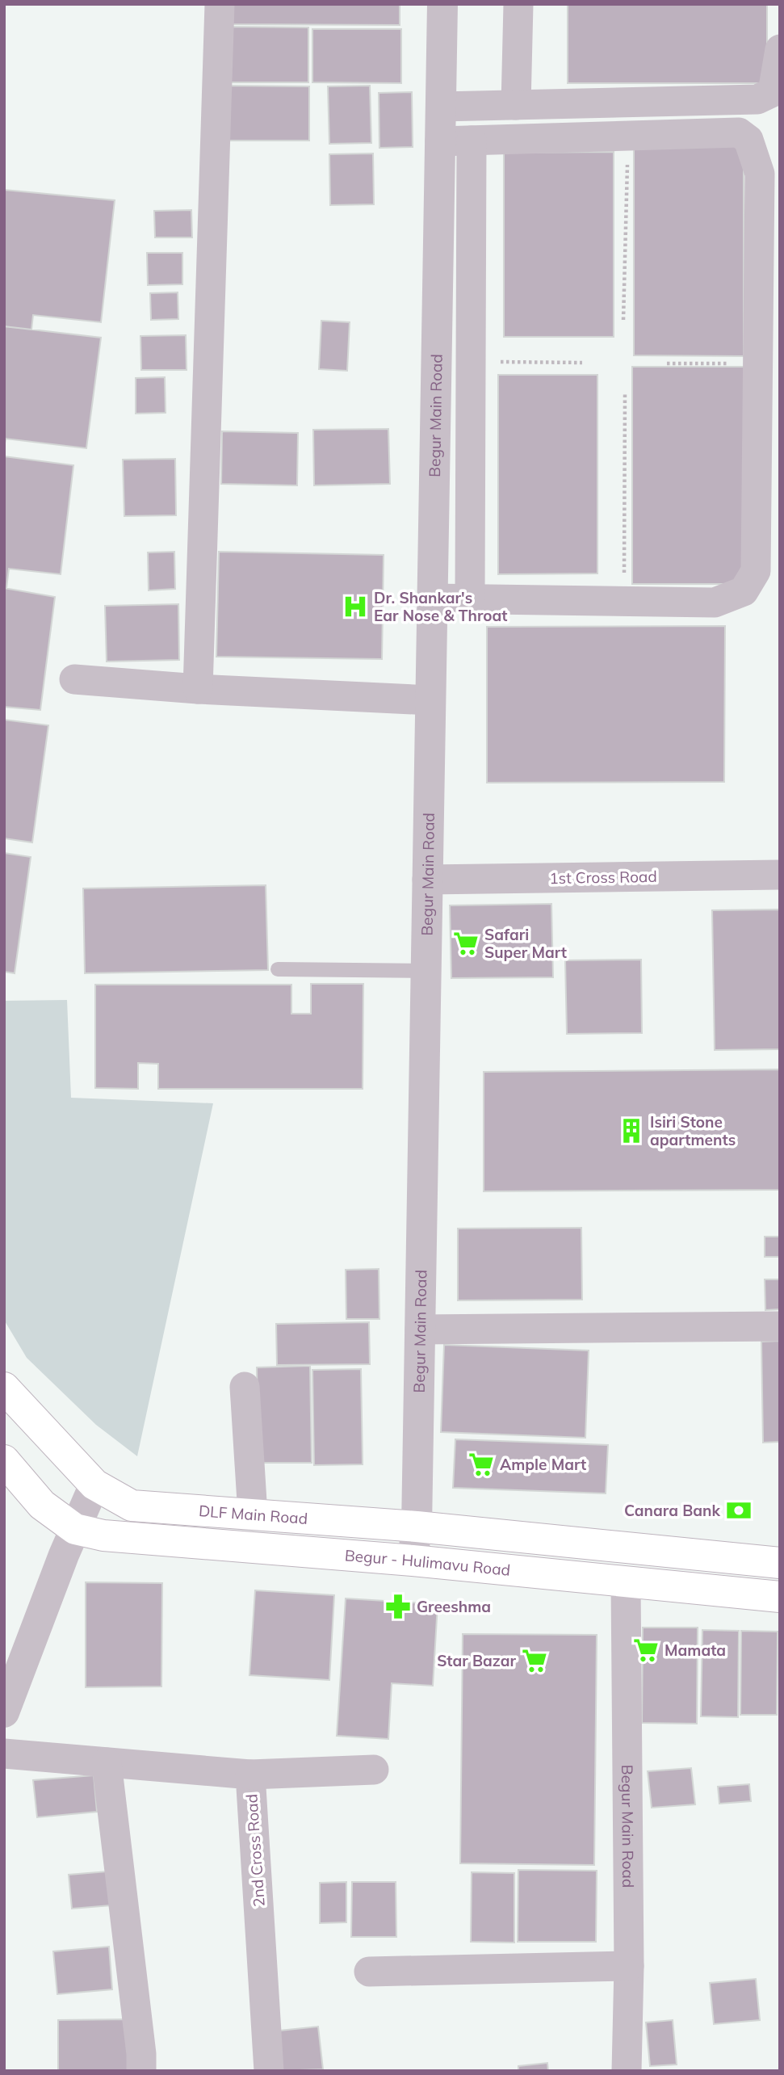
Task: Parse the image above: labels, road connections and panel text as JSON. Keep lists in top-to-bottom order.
{
  "streets": {
    "main road": ["DLF Main Road", "Begur - Hulimavu Road"],
    "street": ["Begur Main Road", "1st Cross Road", "2nd Cross Road"]
  },
  "crossings": [
    ["Begur Main Road", "1st Cross Road"],
    ["Begur Main Road", "DLF Main Road"],
    ["Begur Main Road", "Begur - Hulimavu Road"]
  ],
  "places": {
    "hospital": ["Dr. Shankar's Ear Nose & Throat"],
    "supermarket": [
      "Safari Super Mart",
      "Ample Mart",
      "Mamata",
      "Star Bazar"
    ],
    "building": ["Isiri Stone apartments"],
    "bank": ["Canara Bank"],
    "pharmacy": ["Greeshma"]
  }
}
